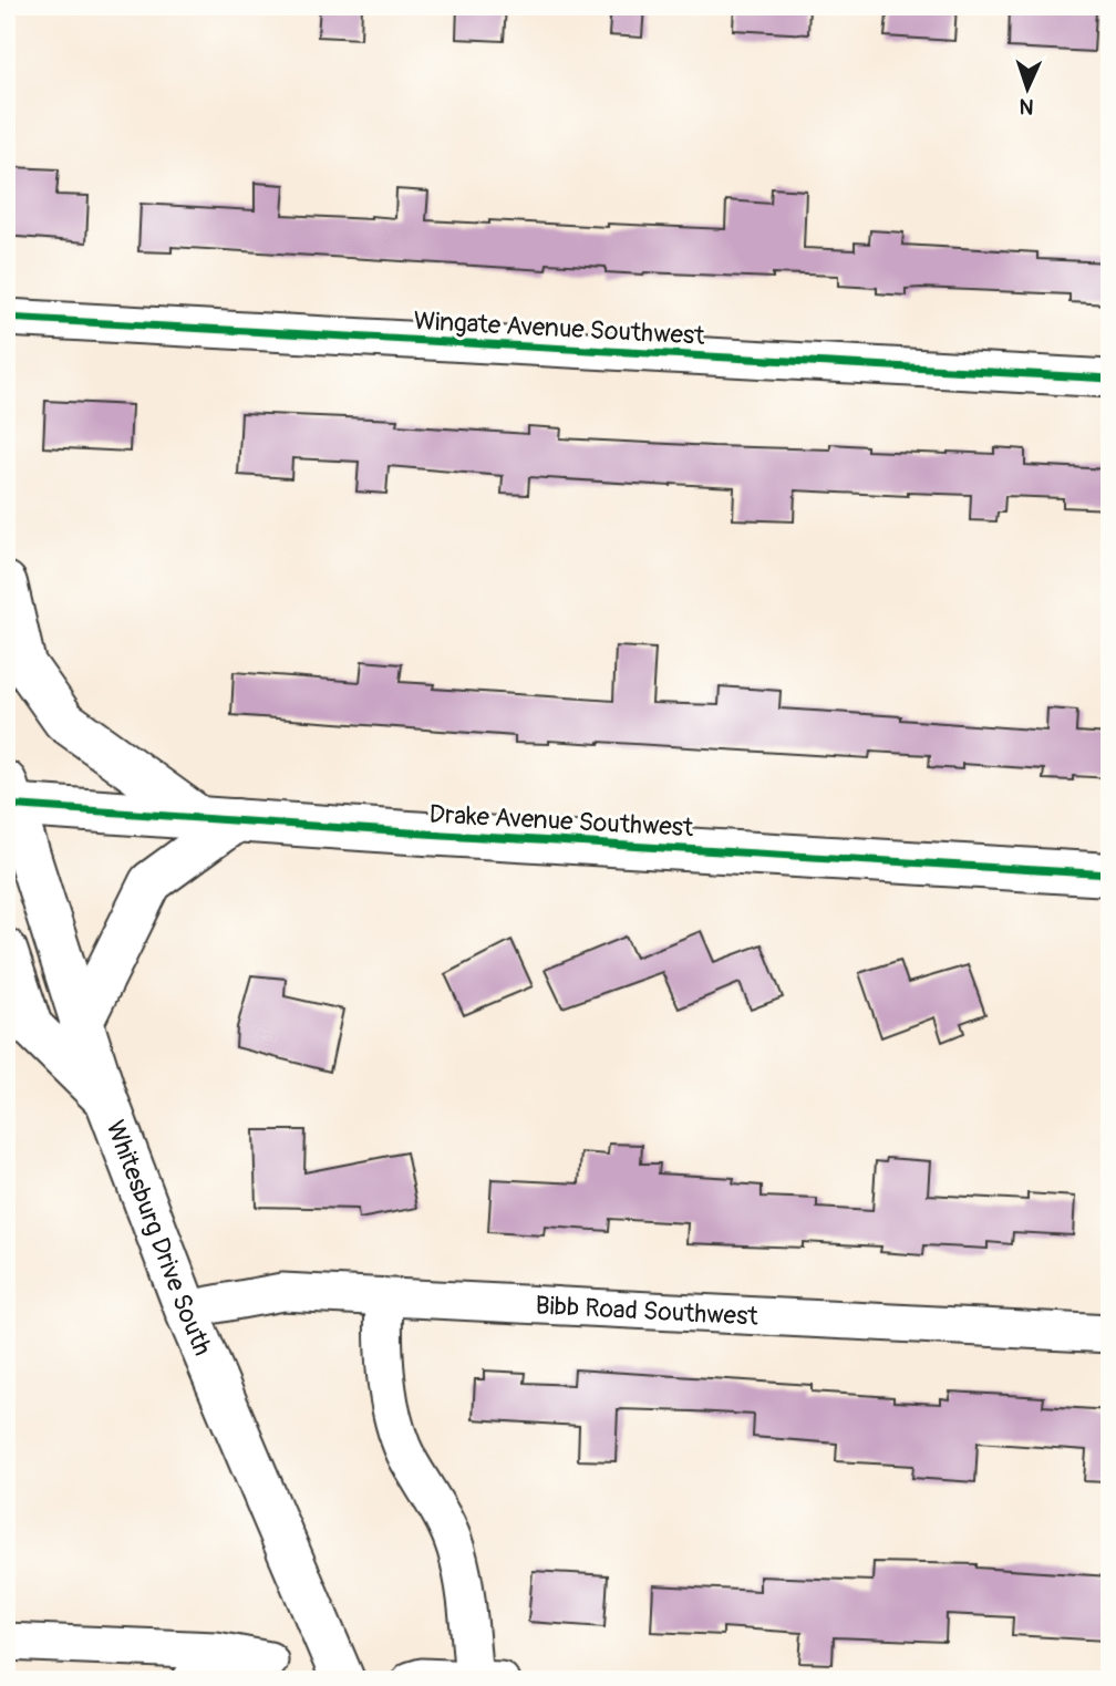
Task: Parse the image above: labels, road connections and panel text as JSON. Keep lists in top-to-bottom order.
{
  "streets": {
    "main road": ["Drake Avenue Southwest", "Whitesburg Drive South"],
    "street": ["Wingate Avenue Southwest", "Bibb Road Southwest"]
  },
  "crossings": [
    ["Drake Avenue Southwest", "Whitesburg Drive South"],
    ["Whitesburg Drive South", "Bibb Road Southwest"]
  ],
  "north": "bottom"
}
